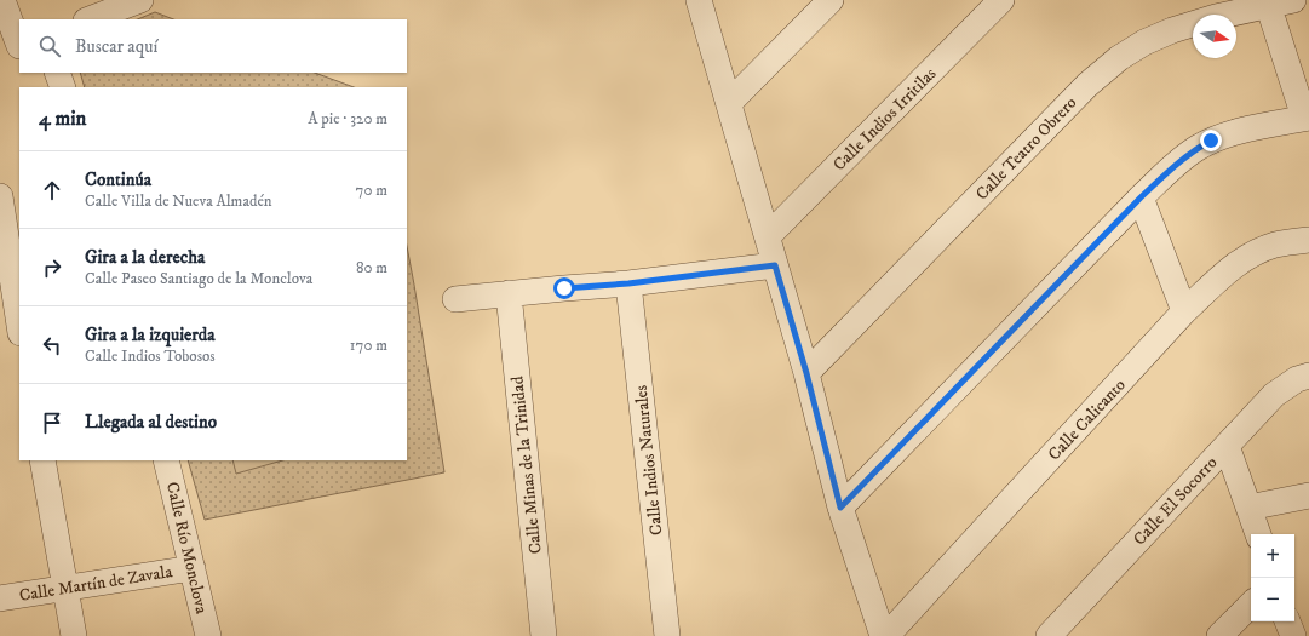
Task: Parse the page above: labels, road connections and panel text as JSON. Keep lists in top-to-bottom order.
{
  "streets": {
    "street": [
      "Calle Indios Irritilas",
      "Calle Teatro Obrero",
      "Calle Calicanto",
      "Calle Indios Naturales",
      "Calle Minas de la Trinidad",
      "Calle El Socorro",
      "Calle Río Monclova",
      "Calle Martín de Zavala"
    ]
  },
  "crossings": [
    ["Calle Río Monclova", "Calle Martín de Zavala"]
  ],
  "north": "right",
  "page": {
    "search": "Buscar aquí",
    "heading": ["4 min", "A pie · 320 m"],
    "list": [
      ["Continúa", "Calle Villa de Nueva Almadén", "70 m"],
      ["Gira a la derecha", "Calle Paseo Santiago de la Monclova", "80 m"],
      ["Gira a la izquierda", "Calle Indios Tobosos", "170 m"],
      "Llegada al destino"
    ],
    "map_buttons": ["+", "−"]
  }
}
